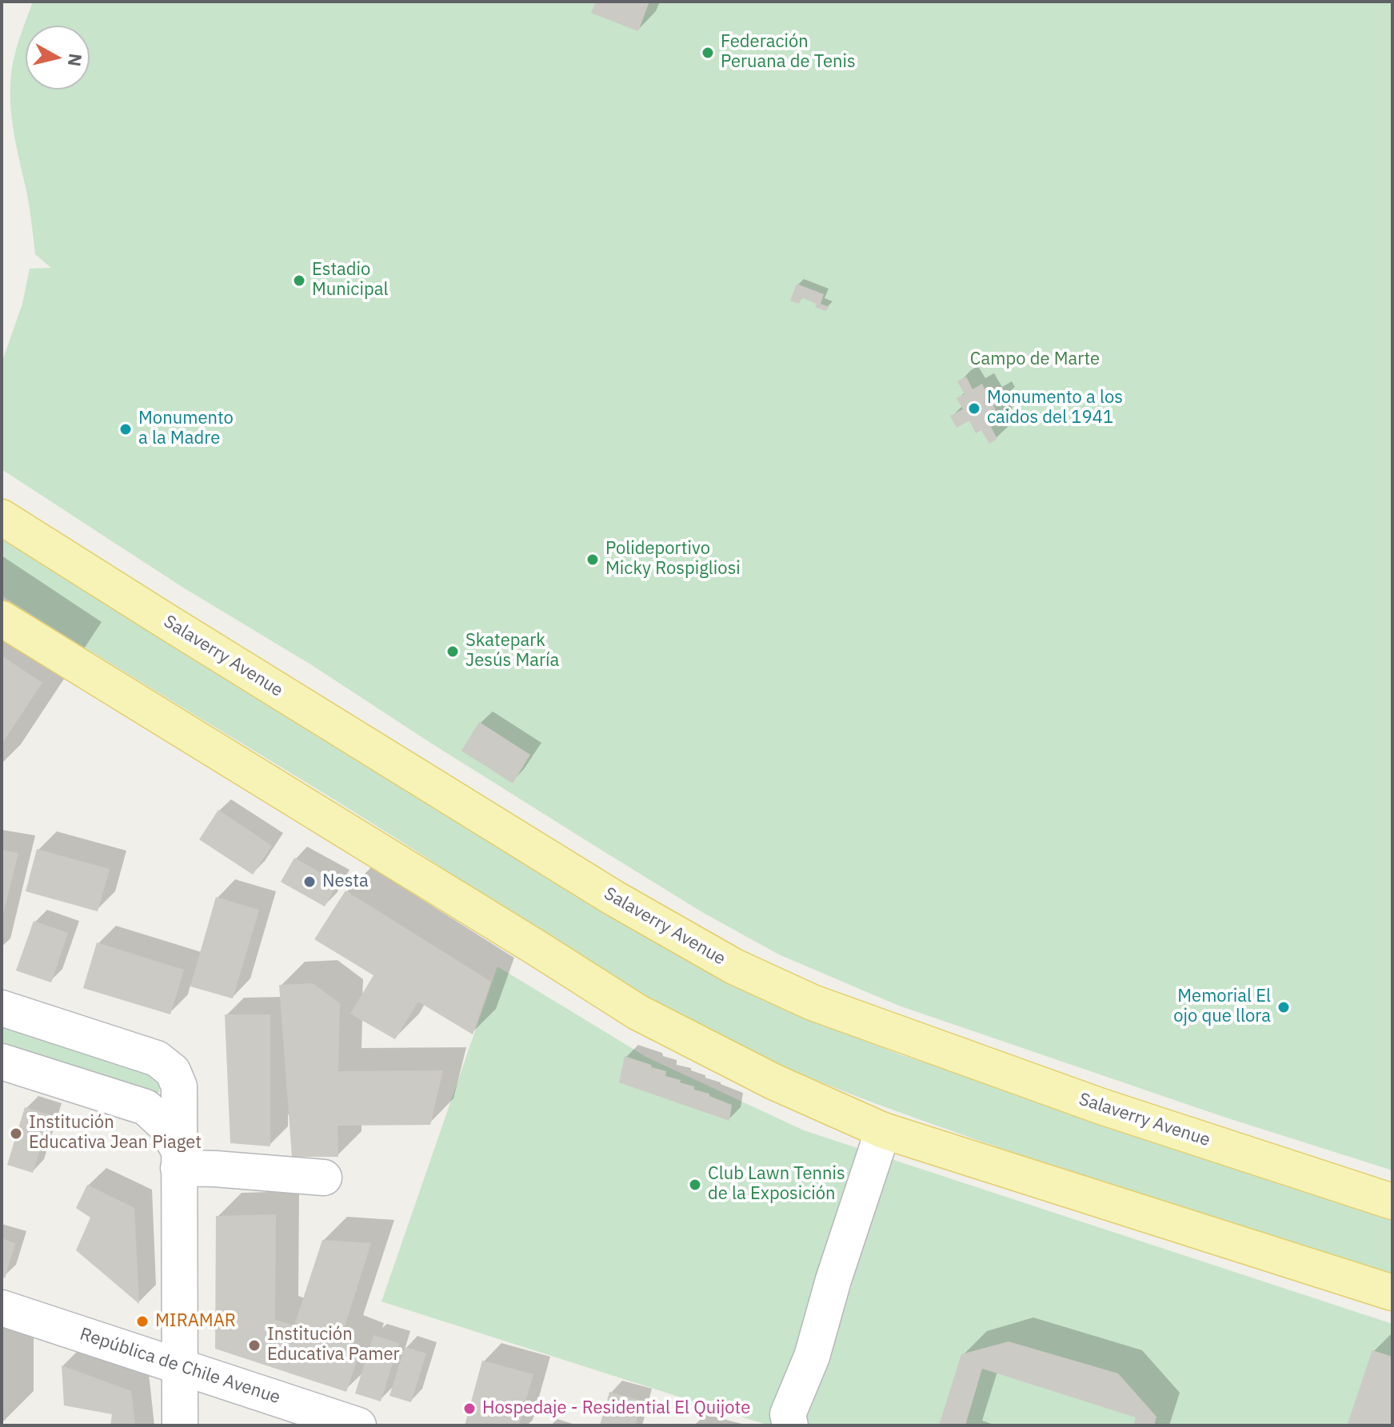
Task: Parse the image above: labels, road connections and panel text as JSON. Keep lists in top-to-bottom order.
{
  "streets": {
    "main road": ["Salaverry Avenue"],
    "street": ["República de Chile Avenue"]
  },
  "parks": ["Campo de Marte"],
  "places": [
    "Federación Peruana de Tenis",
    "Estadio Municipal",
    "Monumento a los caidos del 1941",
    "Monumento a la Madre",
    "Polideportivo Micky Rospigliosi",
    "Skatepark Jesús María",
    "Nesta",
    "Memorial El ojo que llora",
    "Institución Educativa Jean Piaget",
    "Club Lawn Tennis de la Exposición",
    "MIRAMAR",
    "Institución Educativa Pamer",
    "Hospedaje - Residential El Quijote"
  ],
  "north": "right"
}
